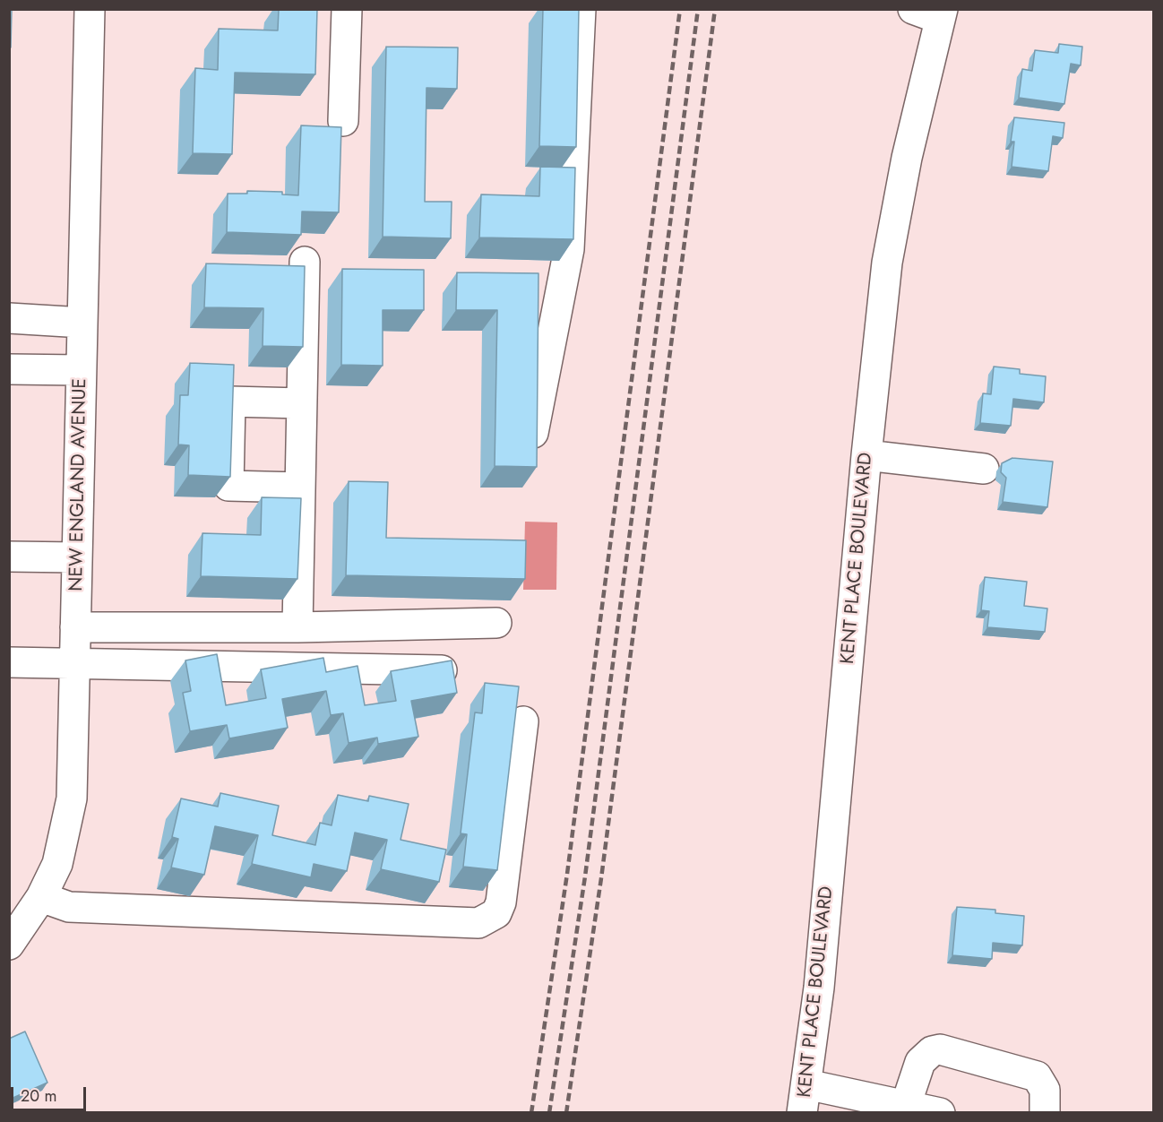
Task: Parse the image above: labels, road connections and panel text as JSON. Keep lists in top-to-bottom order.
{
  "streets": {
    "street": ["NEW ENGLAND AVENUE", "KENT PLACE BOULEVARD"]
  },
  "scale_bar": "20 m"
}
